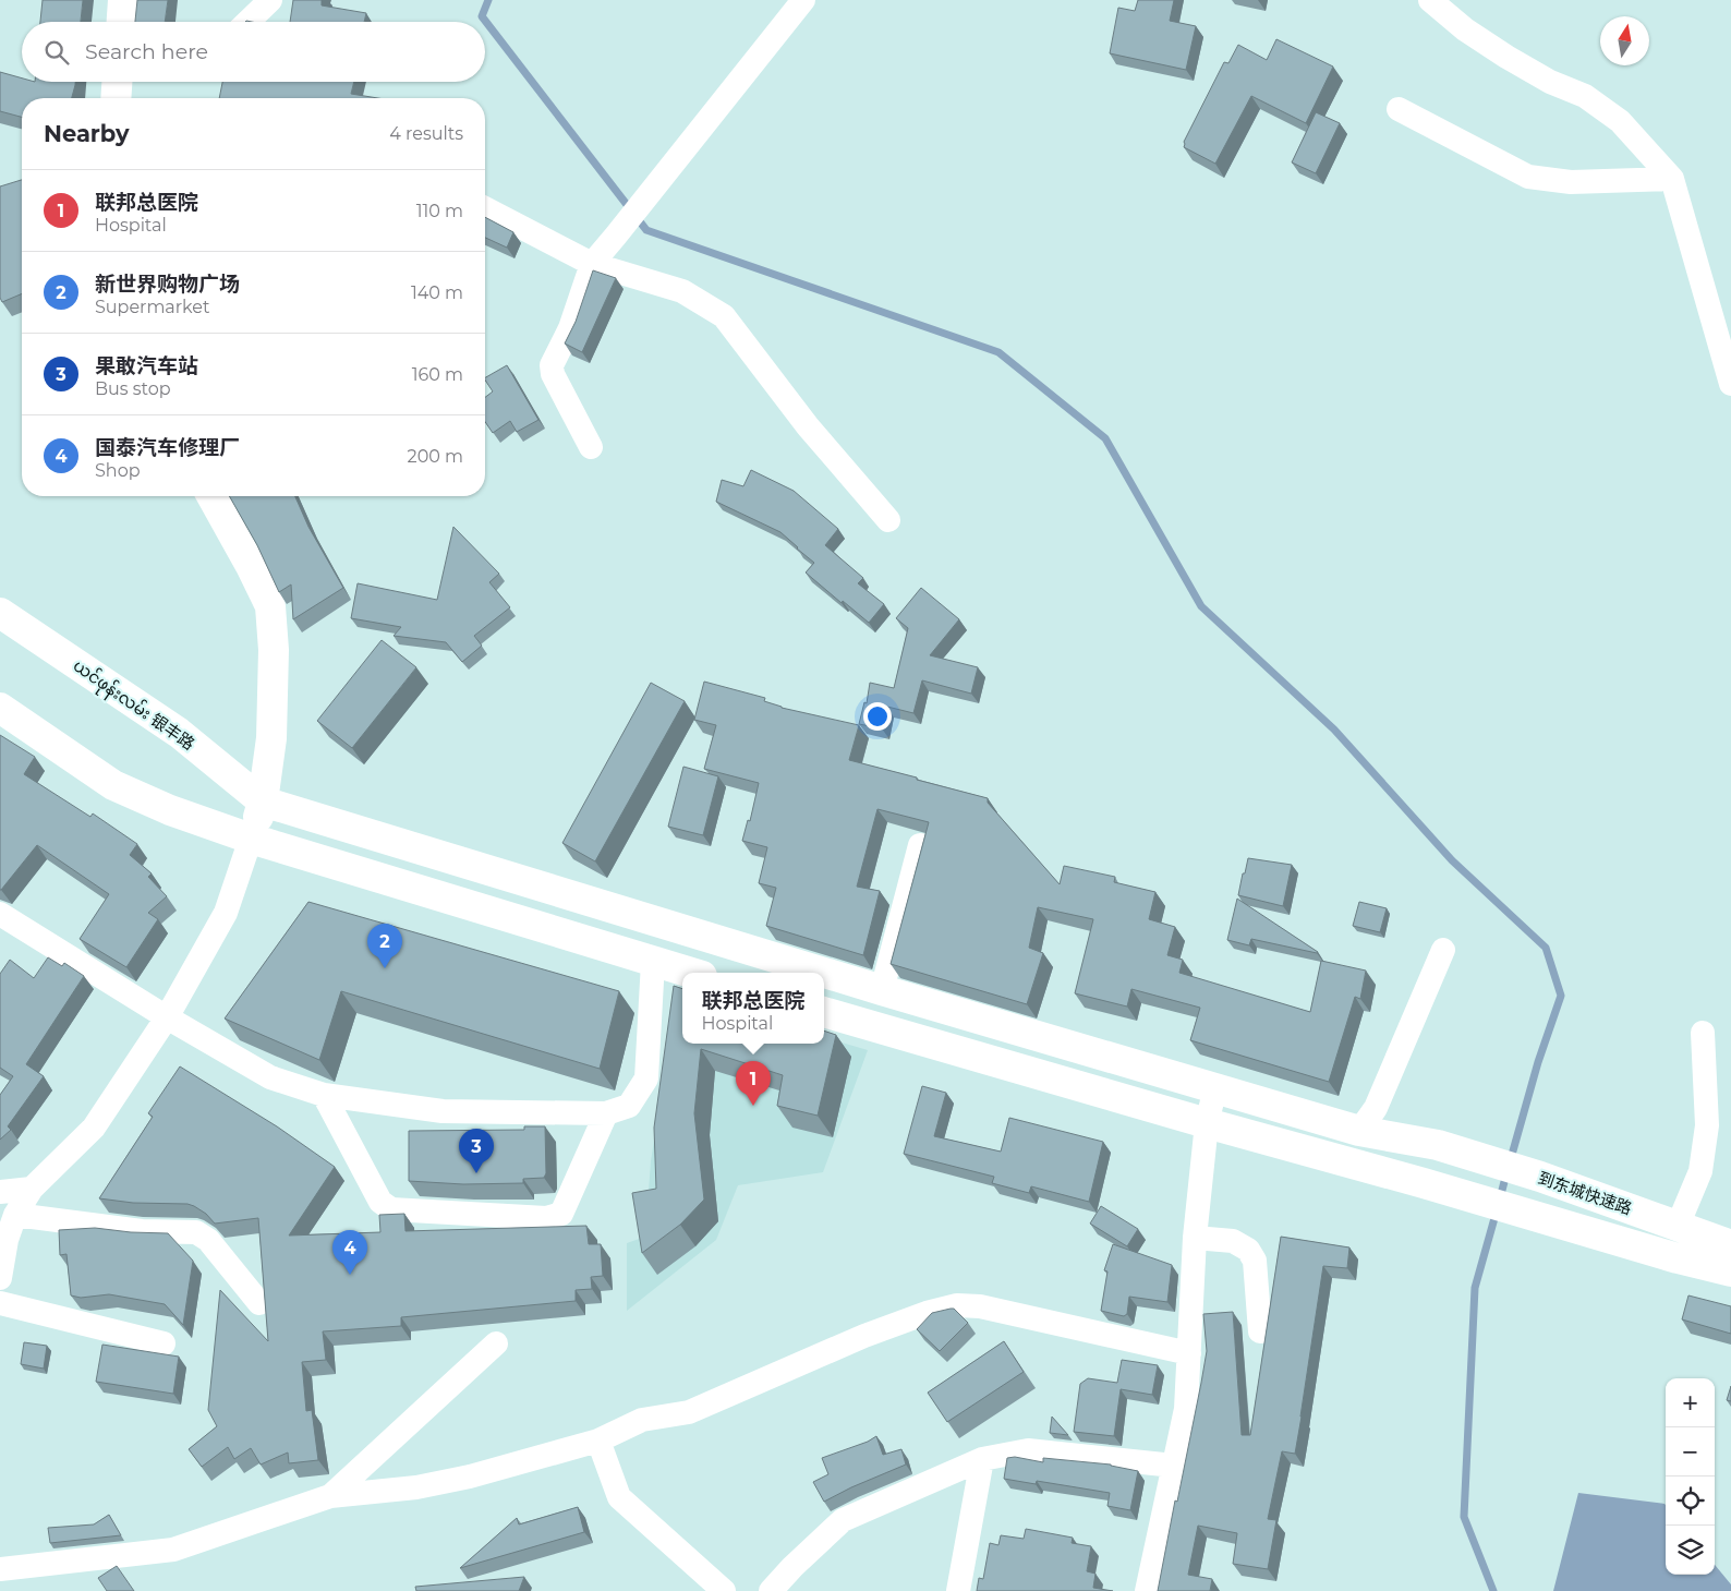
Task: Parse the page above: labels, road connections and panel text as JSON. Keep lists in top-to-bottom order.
{
  "streets": {
    "main road": ["ယင်ဖုန်းလမ်း 银丰路", "到东城快速路"]
  },
  "crossings": [
    ["ယင်ဖုန်းလမ်း 银丰路", "到东城快速路"]
  ],
  "north": "top",
  "page": {
    "search": "Search here",
    "heading": ["Nearby", "4 results"],
    "list": [
      {
        "mark": "1",
        "name": "联邦总医院",
        "note": "Hospital",
        "value": "110 m"
      },
      {
        "mark": "2",
        "name": "新世界购物广场",
        "note": "Supermarket",
        "value": "140 m"
      },
      {
        "mark": "3",
        "name": "果敢汽车站",
        "note": "Bus stop",
        "value": "160 m"
      },
      {
        "mark": "4",
        "name": "国泰汽车修理厂",
        "note": "Shop",
        "value": "200 m"
      }
    ],
    "pins": [
      "2",
      "1",
      "3",
      "4"
    ],
    "popup": ["联邦总医院", "Hospital"],
    "map_buttons": ["+", "−"]
  }
}
